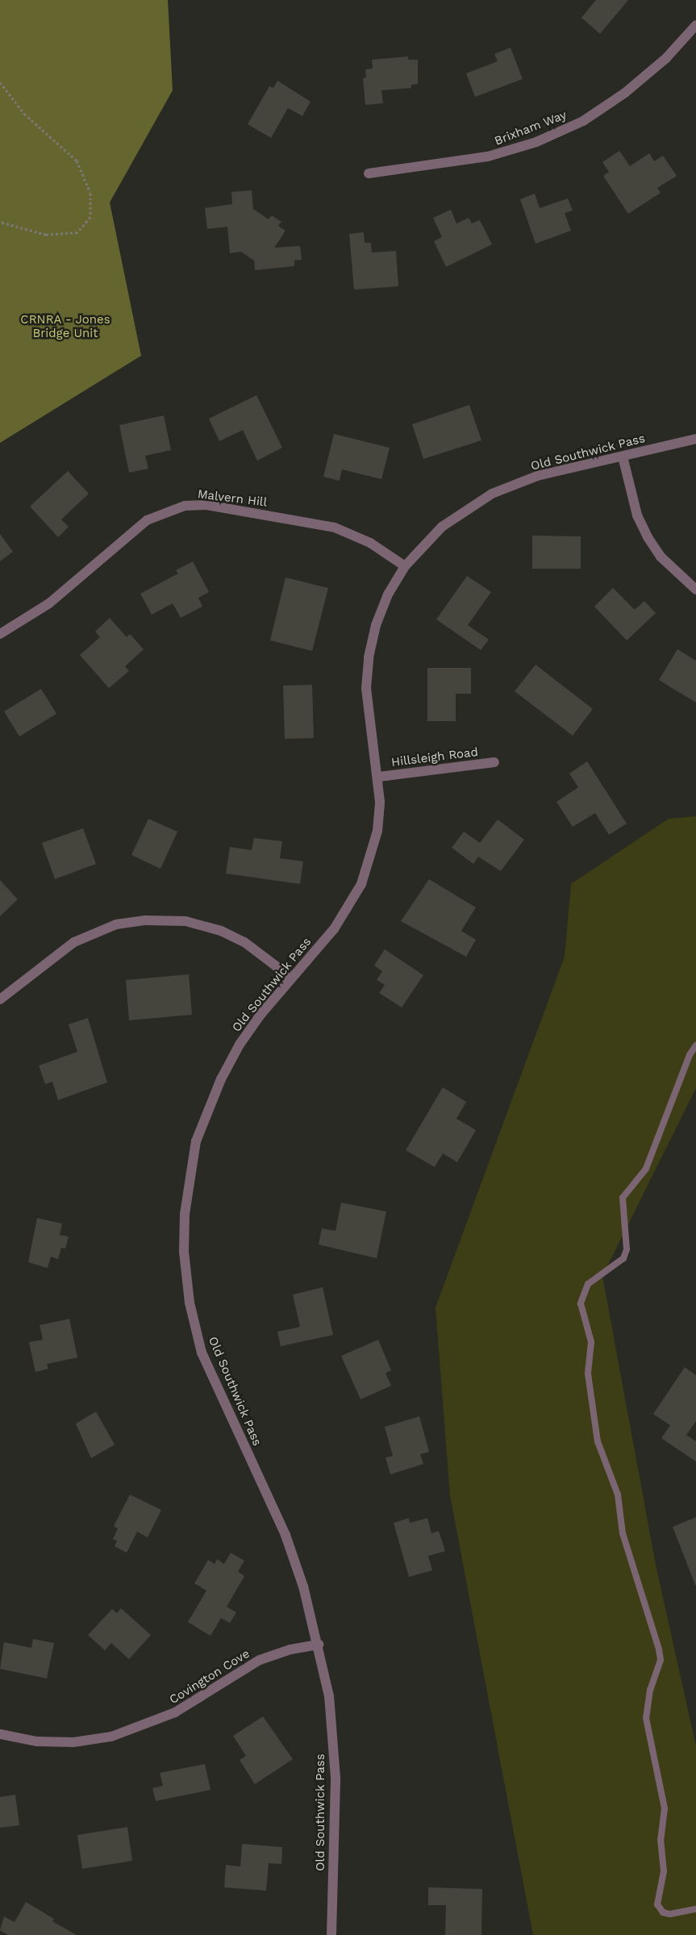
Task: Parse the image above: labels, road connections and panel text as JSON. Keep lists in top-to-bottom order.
{
  "streets": {
    "street": [
      "Brixham Way",
      "Old Southwick Pass",
      "Malvern Hill",
      "Hillsleigh Road",
      "Covington Cove"
    ]
  },
  "crossings": [
    ["Old Southwick Pass", "Malvern Hill"],
    ["Old Southwick Pass", "Hillsleigh Road"],
    ["Old Southwick Pass", "Covington Cove"]
  ],
  "parks": ["CRNRA - Jones Bridge Unit"]
}
